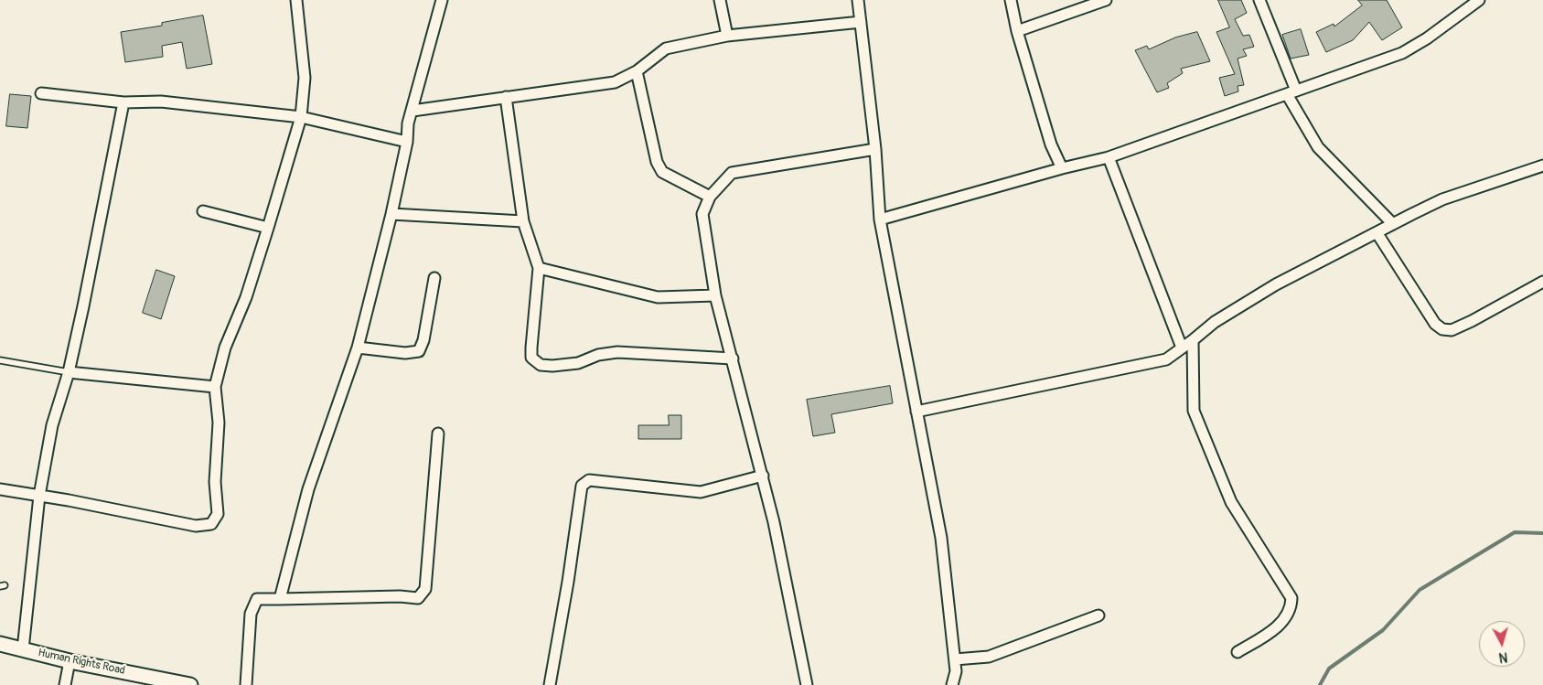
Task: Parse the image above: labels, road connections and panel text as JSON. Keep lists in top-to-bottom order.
{
  "streets": {
    "street": ["Human Rights Road"]
  },
  "north": "bottom"
}
